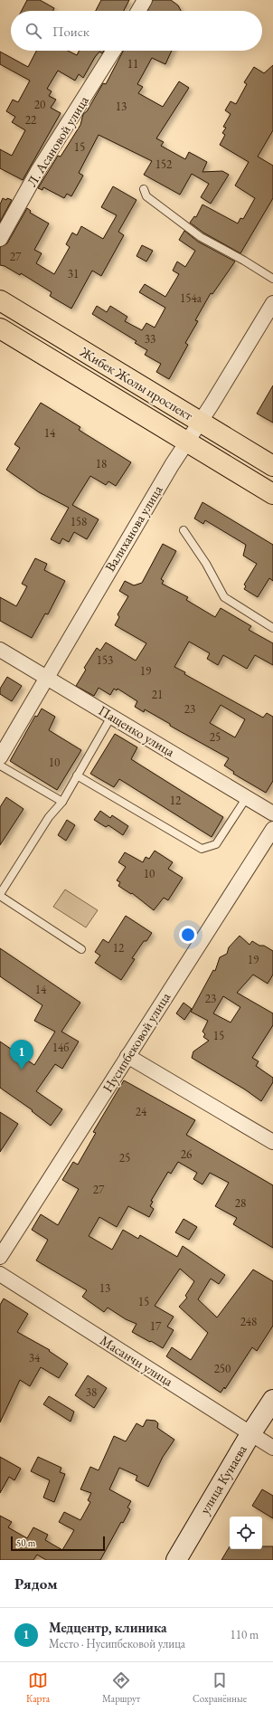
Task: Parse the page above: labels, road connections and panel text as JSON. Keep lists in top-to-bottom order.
{
  "streets": {
    "highway": ["Жибек Жолы проспект"],
    "main road": ["улица Кунаева"],
    "street": [
      "Л. Асановой улица",
      "Валиханова улица",
      "Пащенко улица",
      "Нусипбековой улица",
      "Масанчи улица"
    ]
  },
  "crossings": [
    ["Жибек Жолы проспект", "Валиханова улица"],
    ["Валиханова улица", "Пащенко улица"],
    ["Масанчи улица", "улица Кунаева"]
  ],
  "house_numbers": [
    "11",
    "20",
    "13",
    "22",
    "15",
    "152",
    "27",
    "31",
    "154а",
    "33",
    "14",
    "18",
    "158",
    "153",
    "19",
    "21",
    "23",
    "25",
    "10",
    "12",
    "10",
    "12",
    "19",
    "14",
    "23",
    "15",
    "14б",
    "24",
    "26",
    "25",
    "27",
    "28",
    "13",
    "15",
    "248",
    "17",
    "34",
    "250",
    "38"
  ],
  "scale_bar": "50 m",
  "page": {
    "search": "Поиск",
    "pins": "1",
    "scale": "50 m",
    "heading": "Рядом",
    "list": [
      {
        "mark": "1",
        "name": "Медцентр, клиника",
        "note": "Место · Нусипбековой улица",
        "value": "110 m"
      }
    ],
    "nav": ["Карта", "Маршрут", "Сохранённые"]
  }
}
